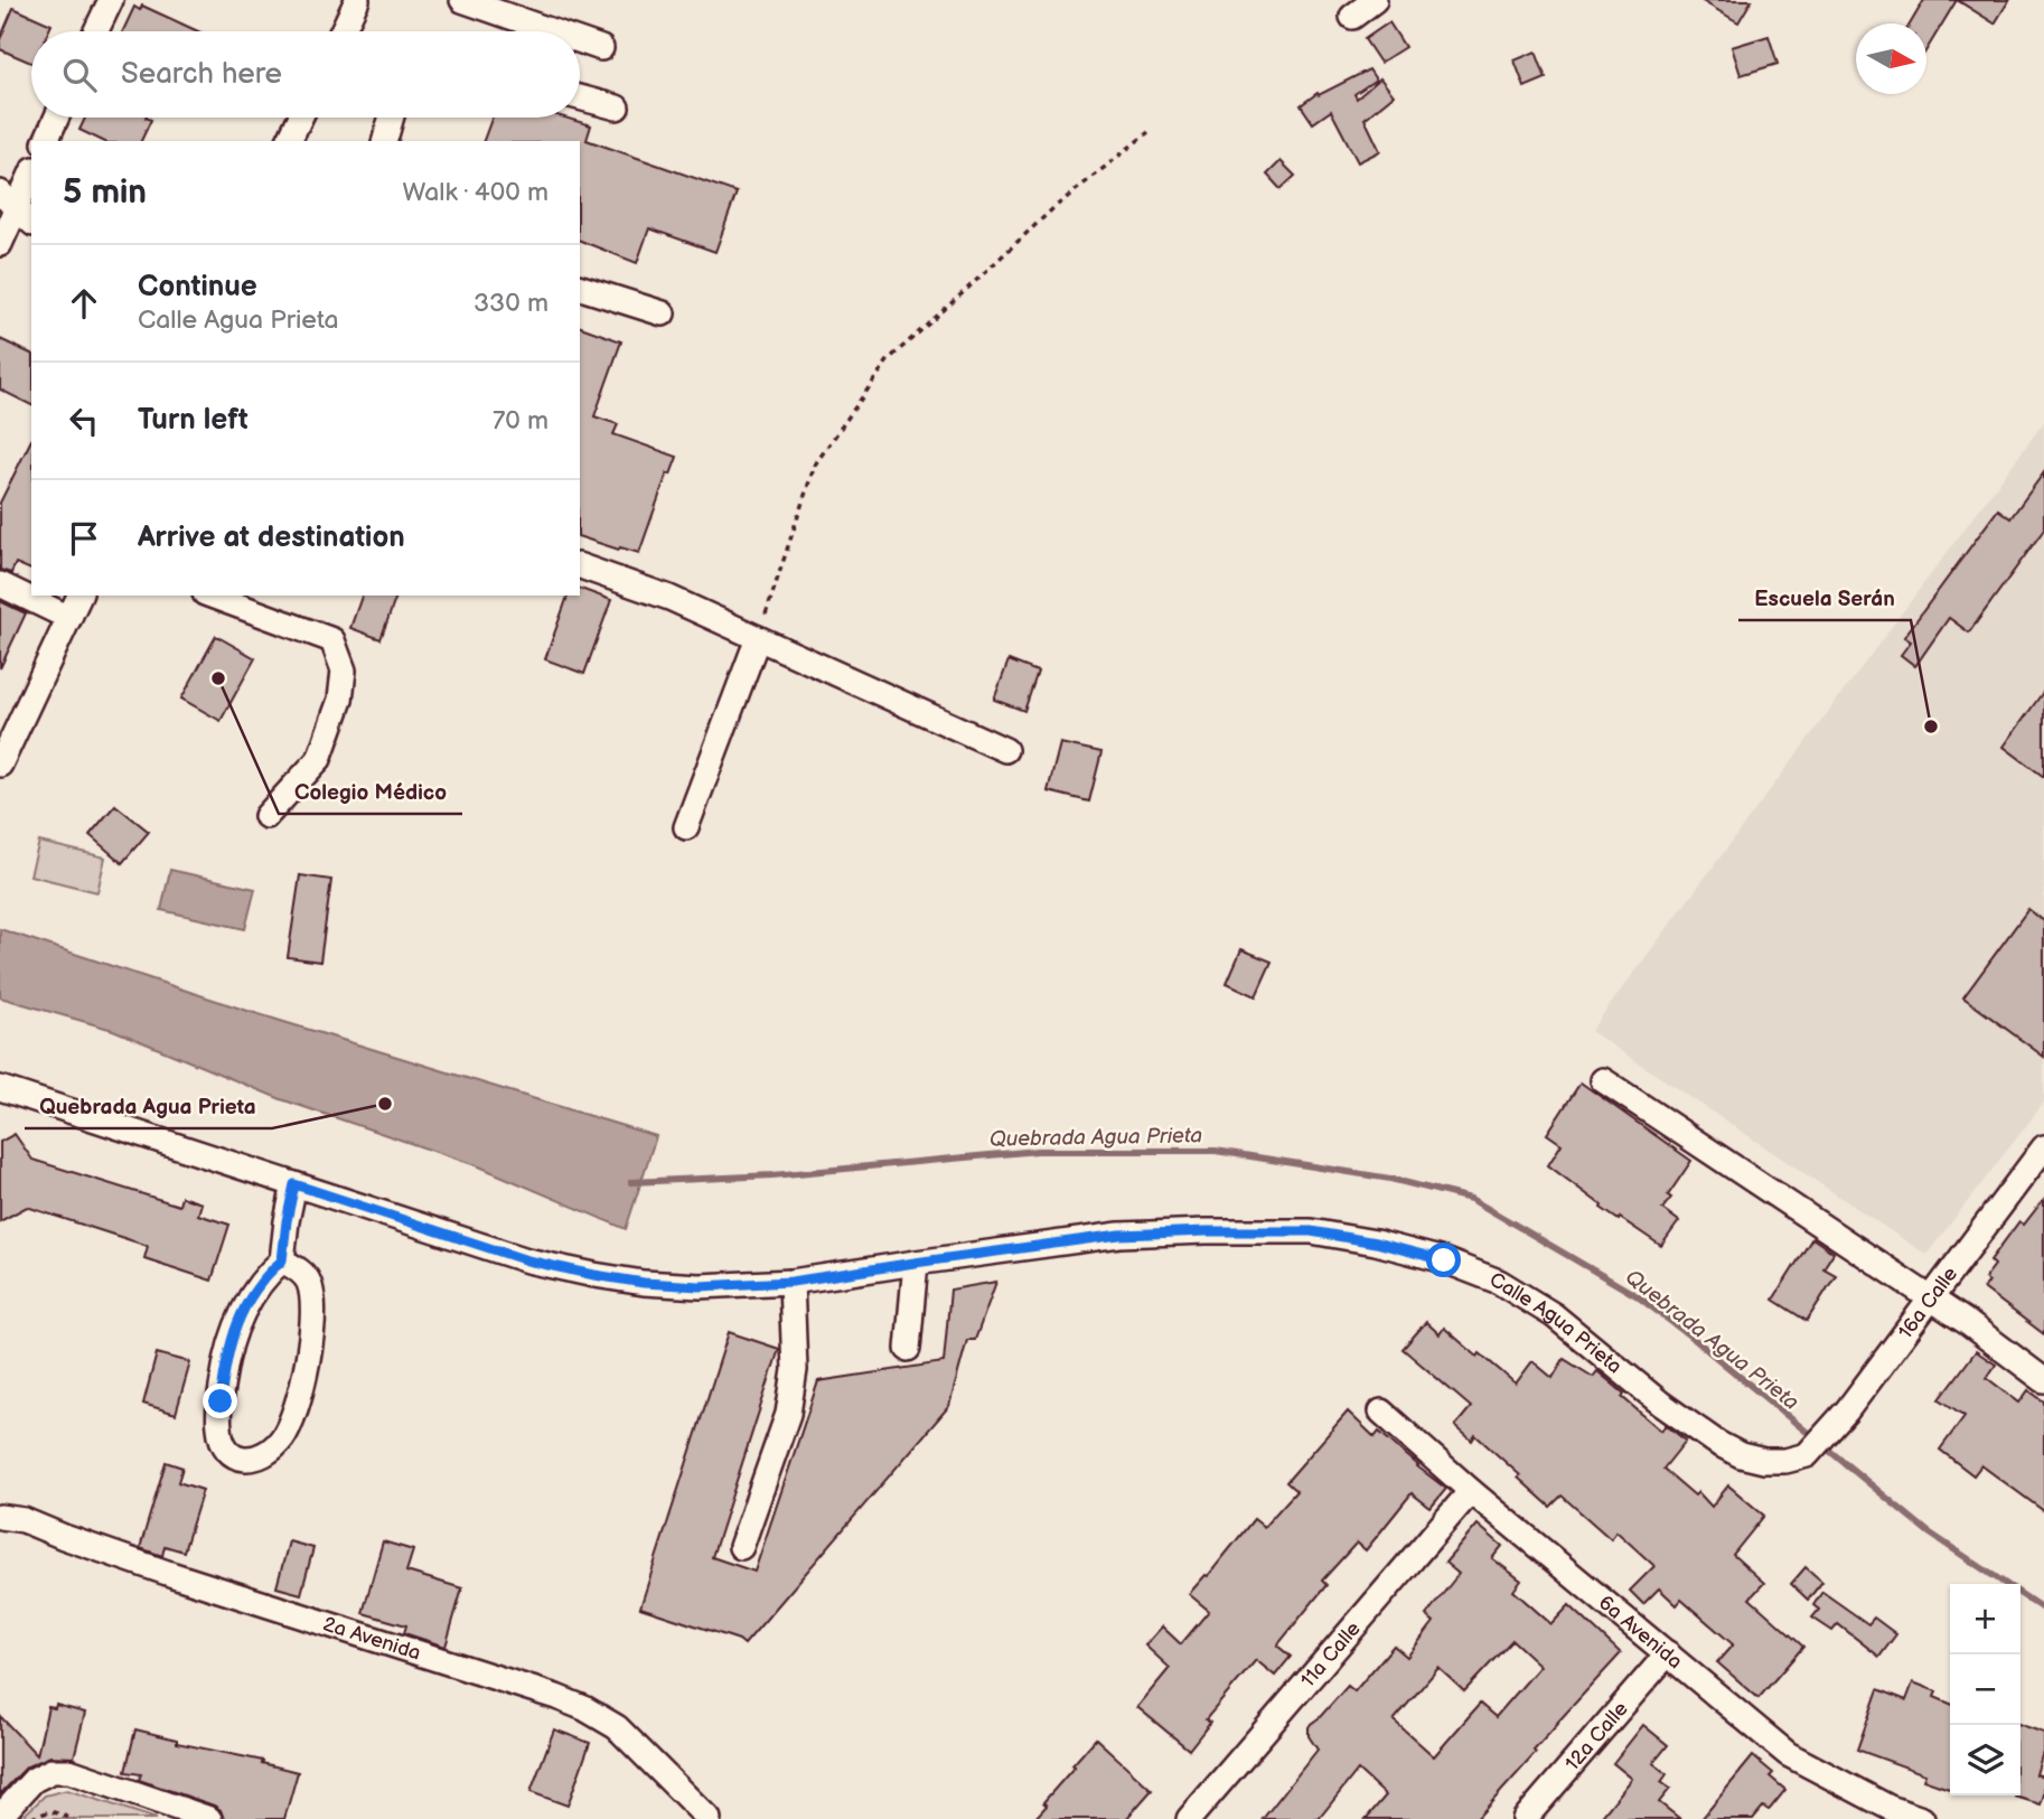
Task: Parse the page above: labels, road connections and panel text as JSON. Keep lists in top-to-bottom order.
{
  "streets": {
    "street": [
      "16a Calle",
      "Calle Agua Prieta",
      "6a Avenida",
      "2a Avenida",
      "11a Calle",
      "12a Calle"
    ]
  },
  "crossings": [
    ["16a Calle", "Calle Agua Prieta"],
    ["6a Avenida", "11a Calle"],
    ["6a Avenida", "12a Calle"]
  ],
  "water": ["Quebrada Agua Prieta"],
  "places": ["Colegio Médico", "Escuela Serán", "Quebrada Agua Prieta"],
  "north": "right",
  "page": {
    "search": "Search here",
    "heading": ["5 min", "Walk · 400 m"],
    "list": [
      ["Continue", "Calle Agua Prieta", "330 m"],
      ["Turn left", "70 m"],
      "Arrive at destination"
    ],
    "map_buttons": ["+", "−"]
  }
}
